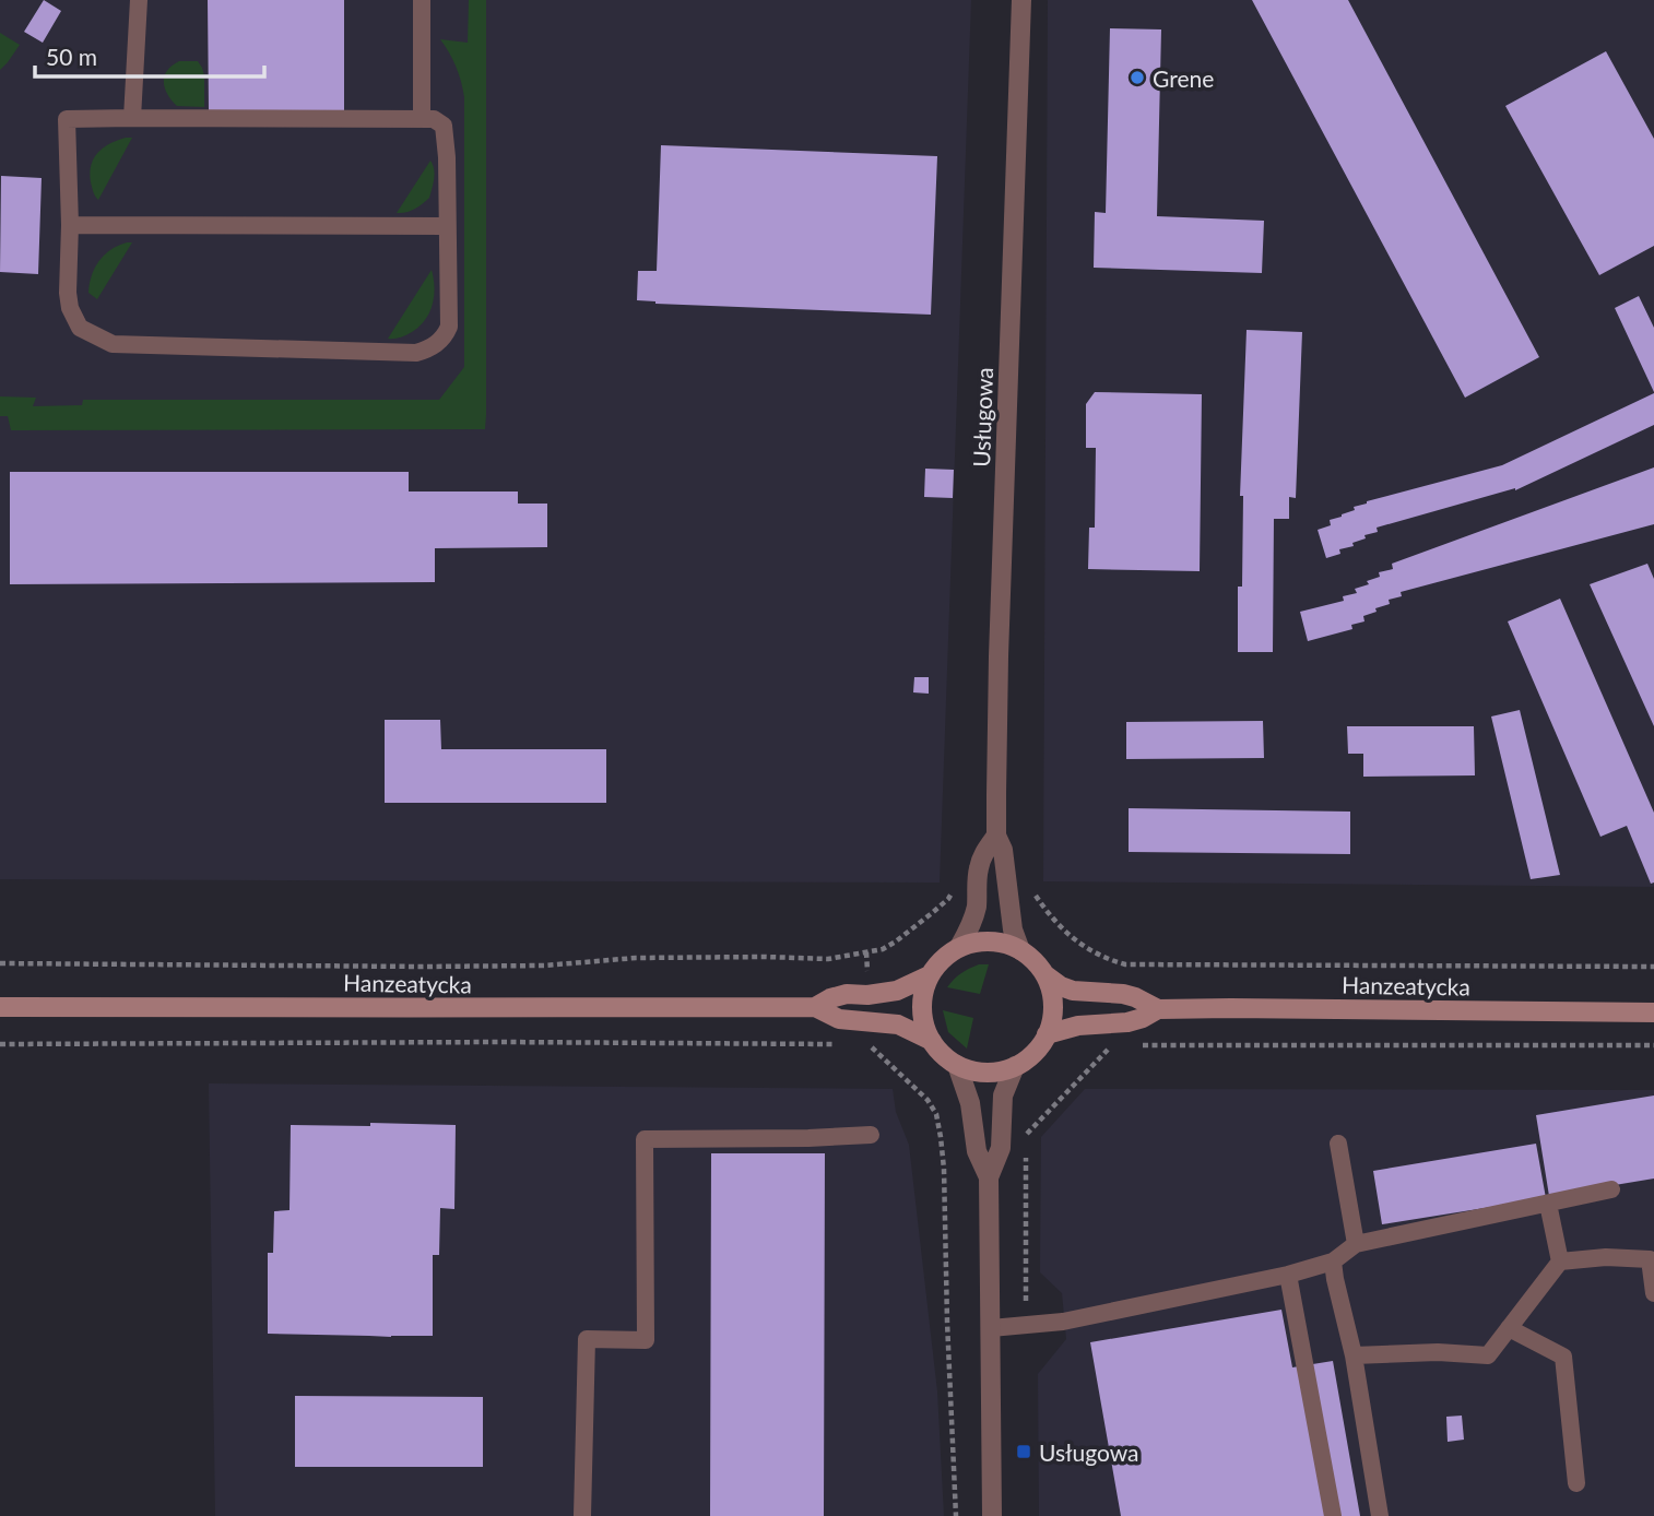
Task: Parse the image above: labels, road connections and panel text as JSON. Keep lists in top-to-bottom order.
{
  "streets": {
    "street": ["Usługowa", "Hanzeatycka"]
  },
  "crossings": [
    ["Usługowa", "Hanzeatycka"]
  ],
  "places": {
    "other": ["Grene"],
    "transit": ["Usługowa"]
  },
  "scale_bar": "50 m"
}
